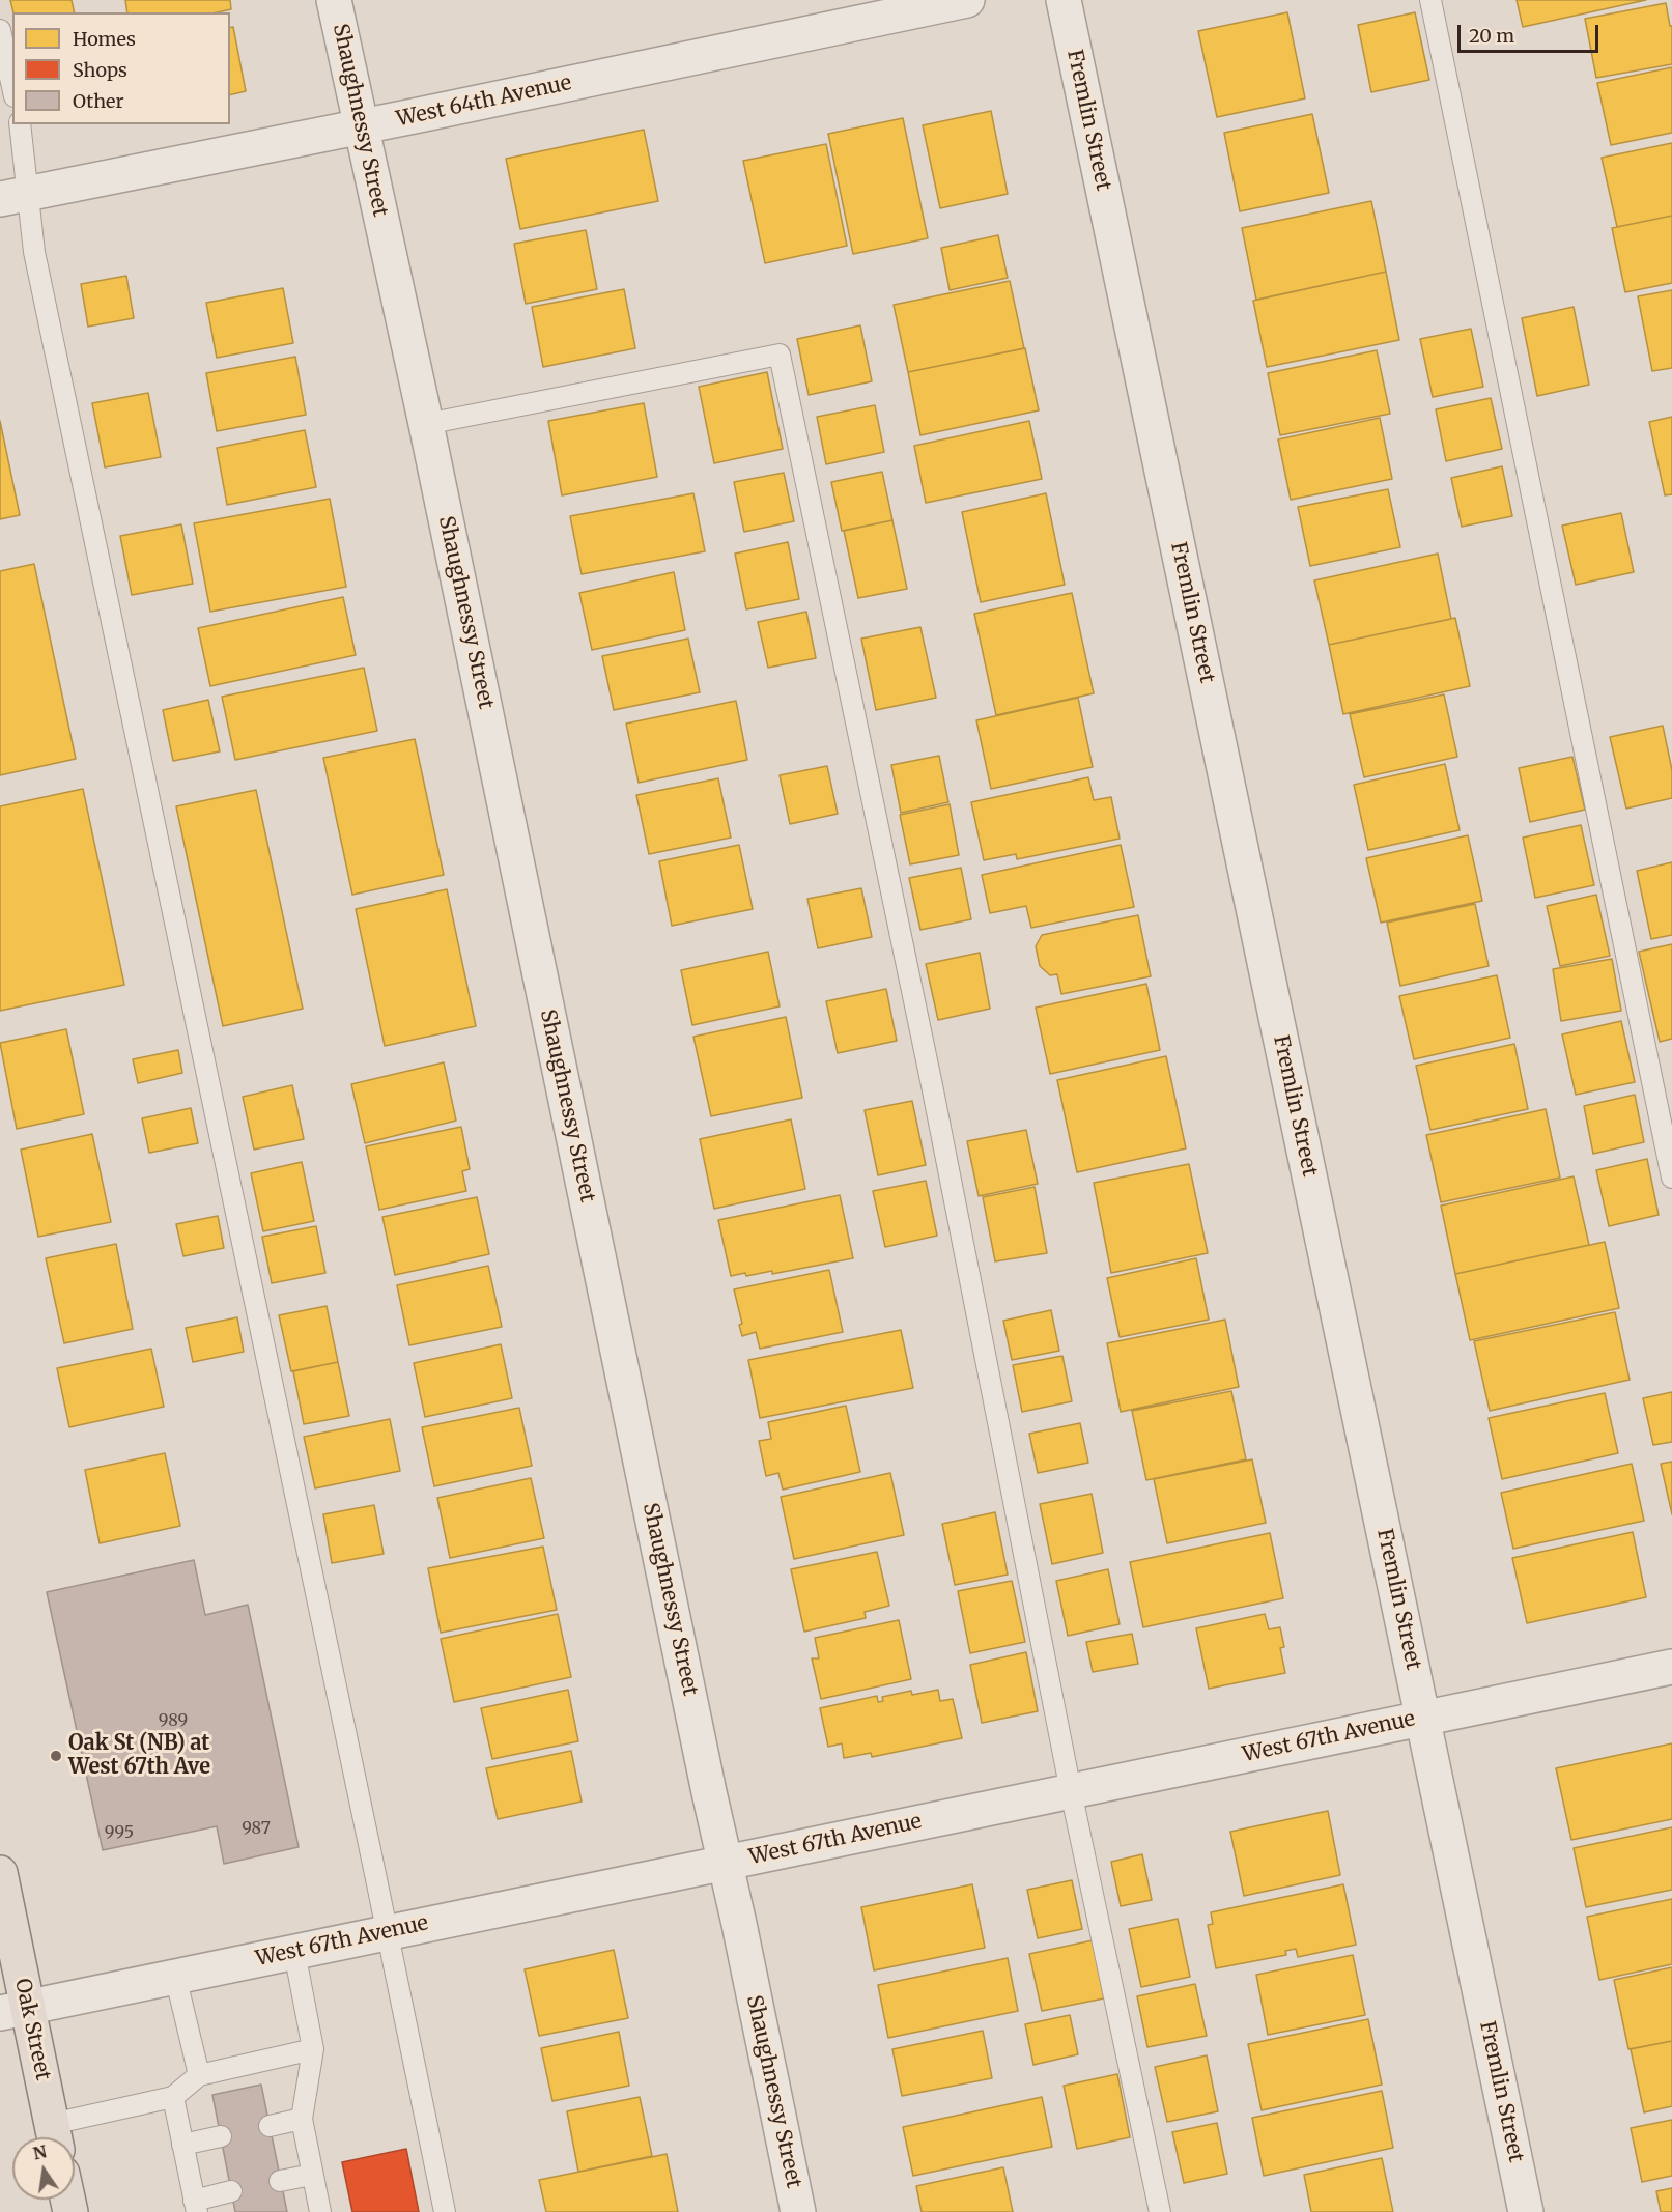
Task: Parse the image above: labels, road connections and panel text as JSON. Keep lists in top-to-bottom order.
{
  "streets": {
    "main road": ["Oak Street"],
    "street": [
      "West 64th Avenue",
      "Shaughnessy Street",
      "Fremlin Street",
      "West 67th Avenue"
    ]
  },
  "crossings": [
    ["West 64th Avenue", "Shaughnessy Street"],
    ["Shaughnessy Street", "West 67th Avenue"],
    ["Fremlin Street", "West 67th Avenue"],
    ["West 67th Avenue", "Oak Street"]
  ],
  "places": ["Oak St (NB) at West 67th Ave"],
  "house_numbers": ["989", "987", "995"],
  "legend": ["Homes", "Shops", "Other"],
  "scale_bar": "20 m",
  "north": "top"
}
